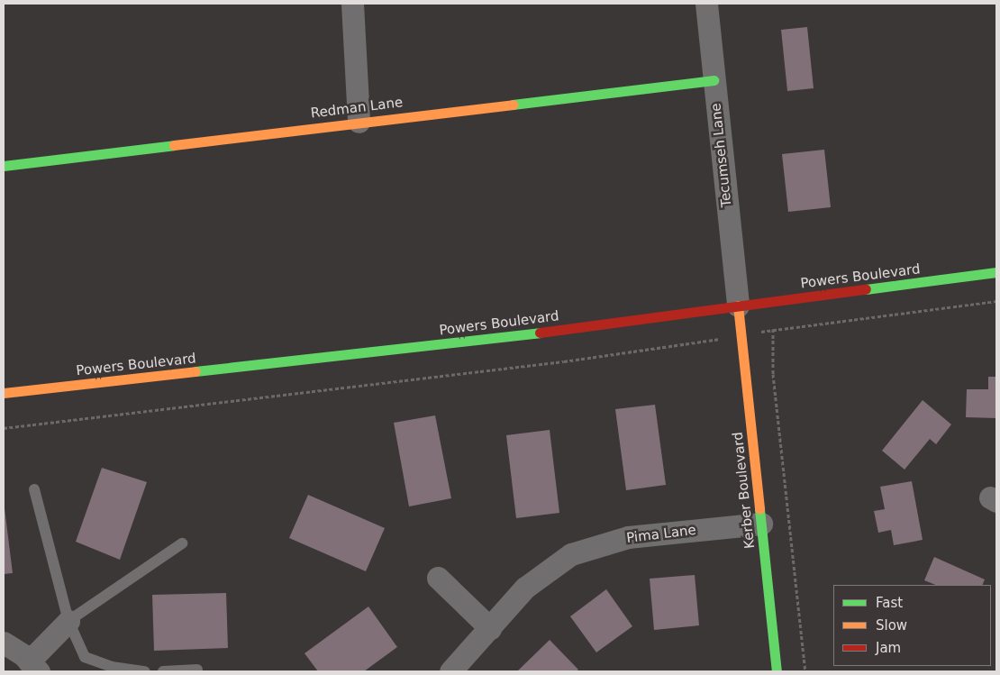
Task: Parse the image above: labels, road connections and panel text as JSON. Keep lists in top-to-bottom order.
{
  "streets": {
    "street": [
      "Redman Lane",
      "Tecumseh Lane",
      "Powers Boulevard",
      "Kerber Boulevard",
      "Pima Lane"
    ]
  },
  "crossings": [
    ["Redman Lane", "Tecumseh Lane"],
    ["Tecumseh Lane", "Powers Boulevard"],
    ["Tecumseh Lane", "Kerber Boulevard"],
    ["Powers Boulevard", "Kerber Boulevard"],
    ["Kerber Boulevard", "Pima Lane"]
  ],
  "legend": ["Fast", "Slow", "Jam"]
}
